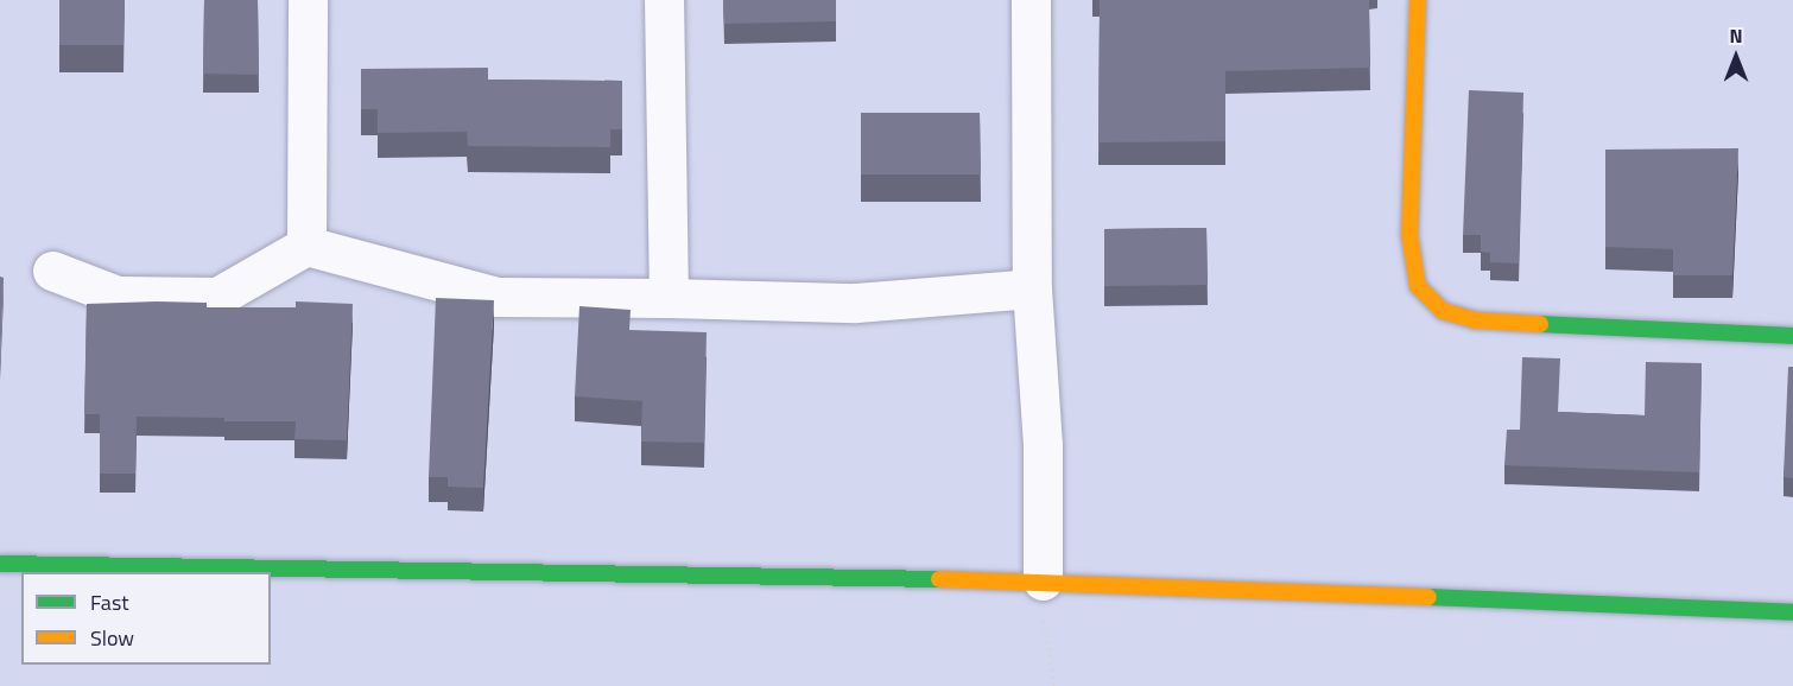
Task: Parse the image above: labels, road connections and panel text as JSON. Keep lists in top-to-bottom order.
{
  "legend": ["Fast", "Slow"],
  "north": "top"
}
